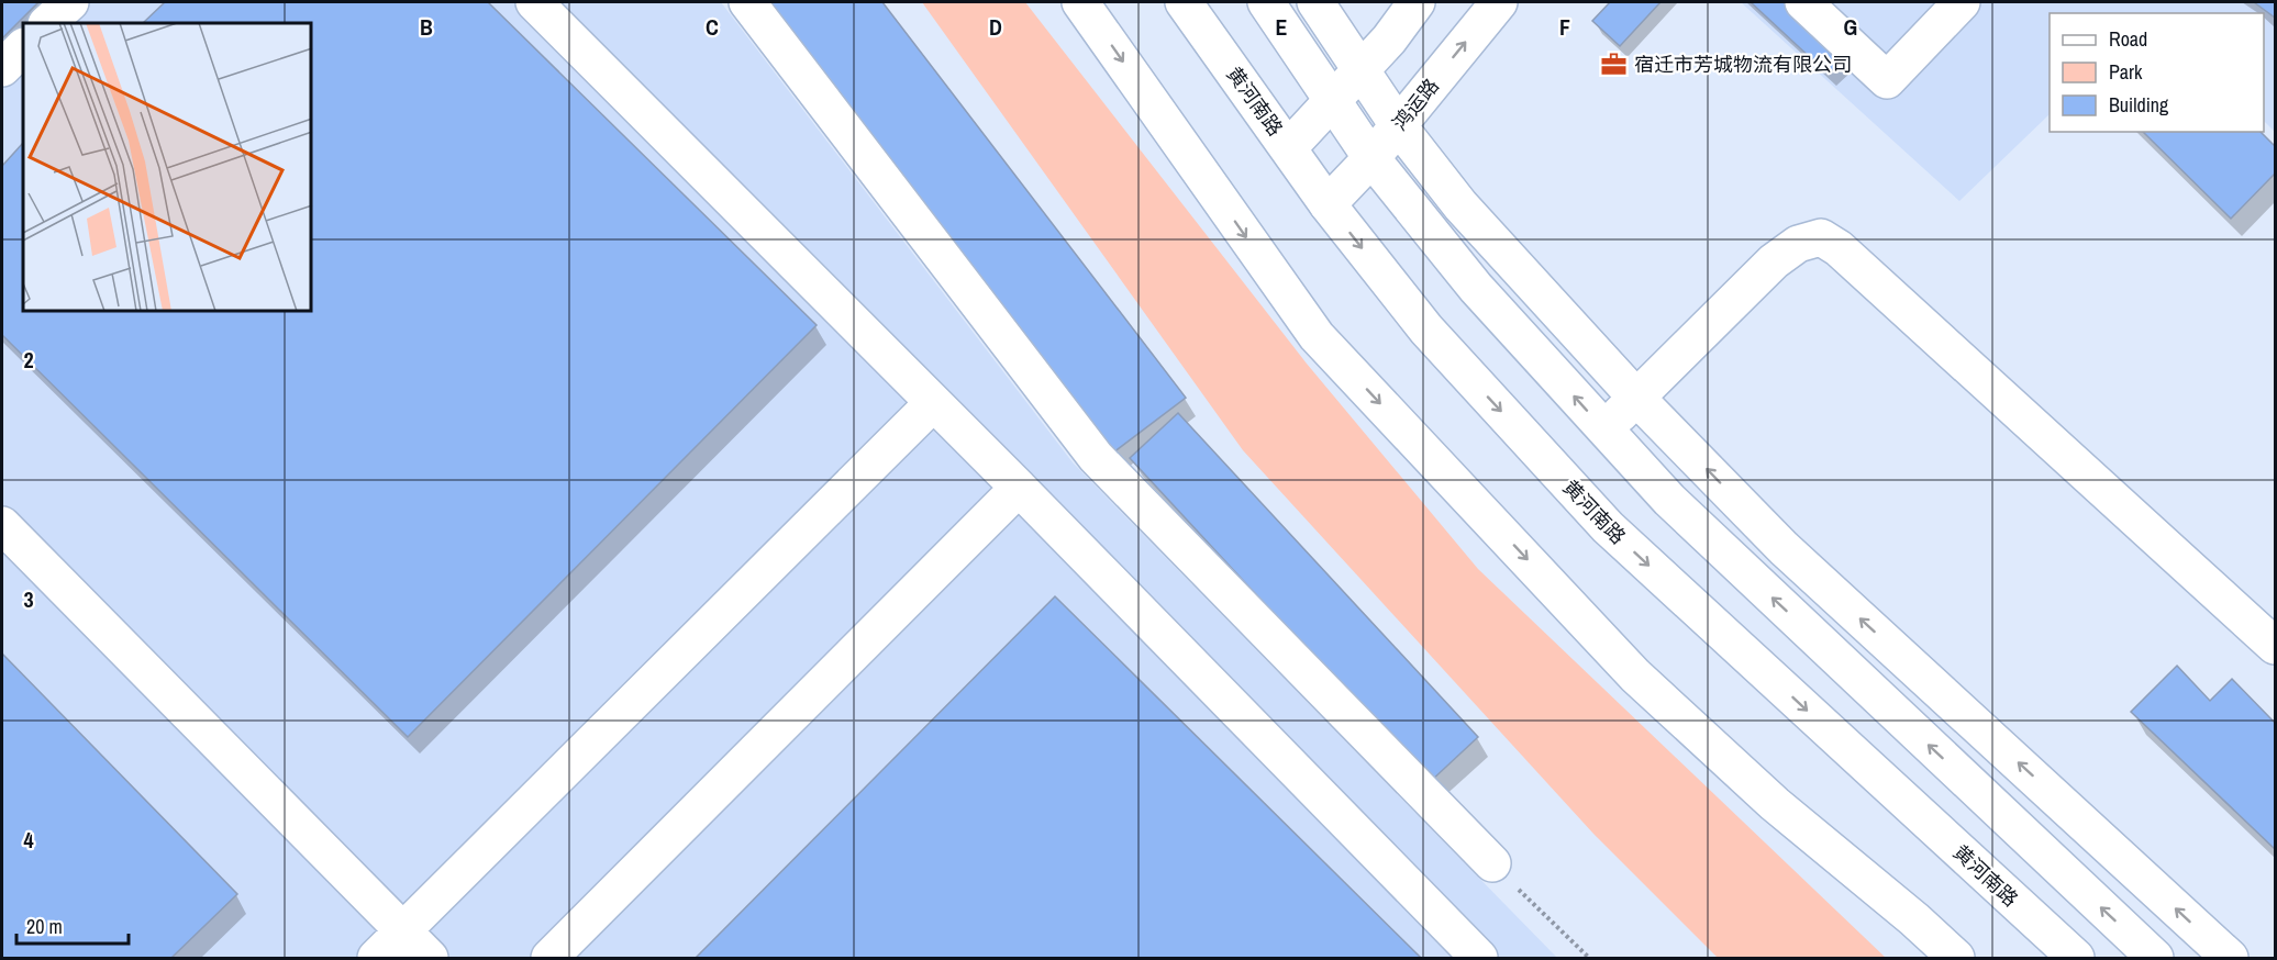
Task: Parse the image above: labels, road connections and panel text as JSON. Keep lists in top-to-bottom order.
{
  "streets": {
    "main road": ["黄河南路", "鸿运路"]
  },
  "crossings": [
    ["黄河南路", "鸿运路"]
  ],
  "places": {
    "office": ["宿迁市芳城物流有限公司"]
  },
  "legend": ["Road", "Park", "Building"],
  "scale_bar": "20 m",
  "grid": {
    "columns": [
      "B",
      "C",
      "D",
      "E",
      "F",
      "G"
    ],
    "rows": ["2", "3", "4"]
  }
}
